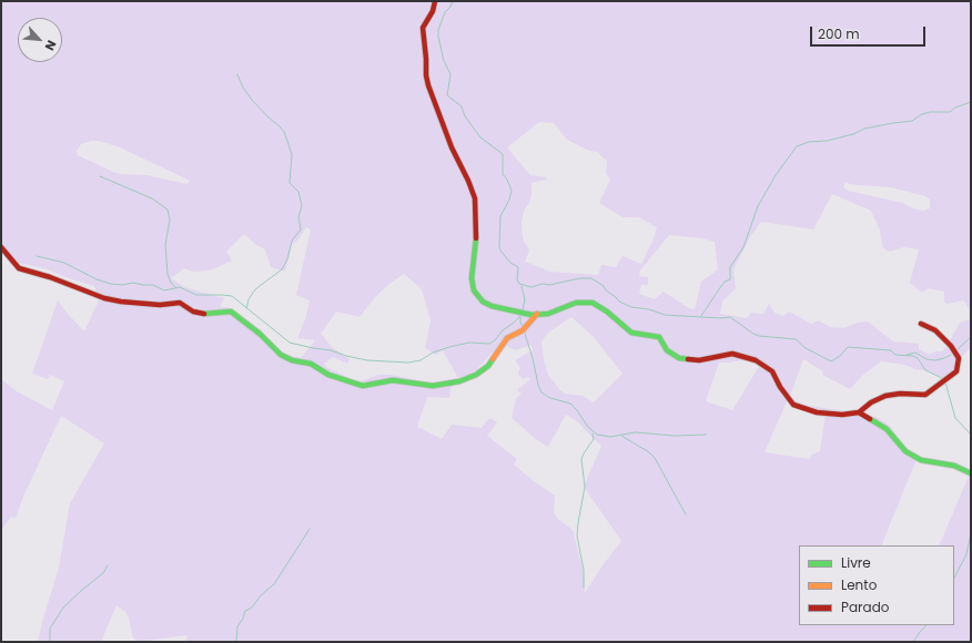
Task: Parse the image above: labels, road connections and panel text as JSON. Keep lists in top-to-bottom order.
{
  "legend": ["Livre", "Lento", "Parado"],
  "scale_bar": "200 m",
  "north": "bottom right"
}
